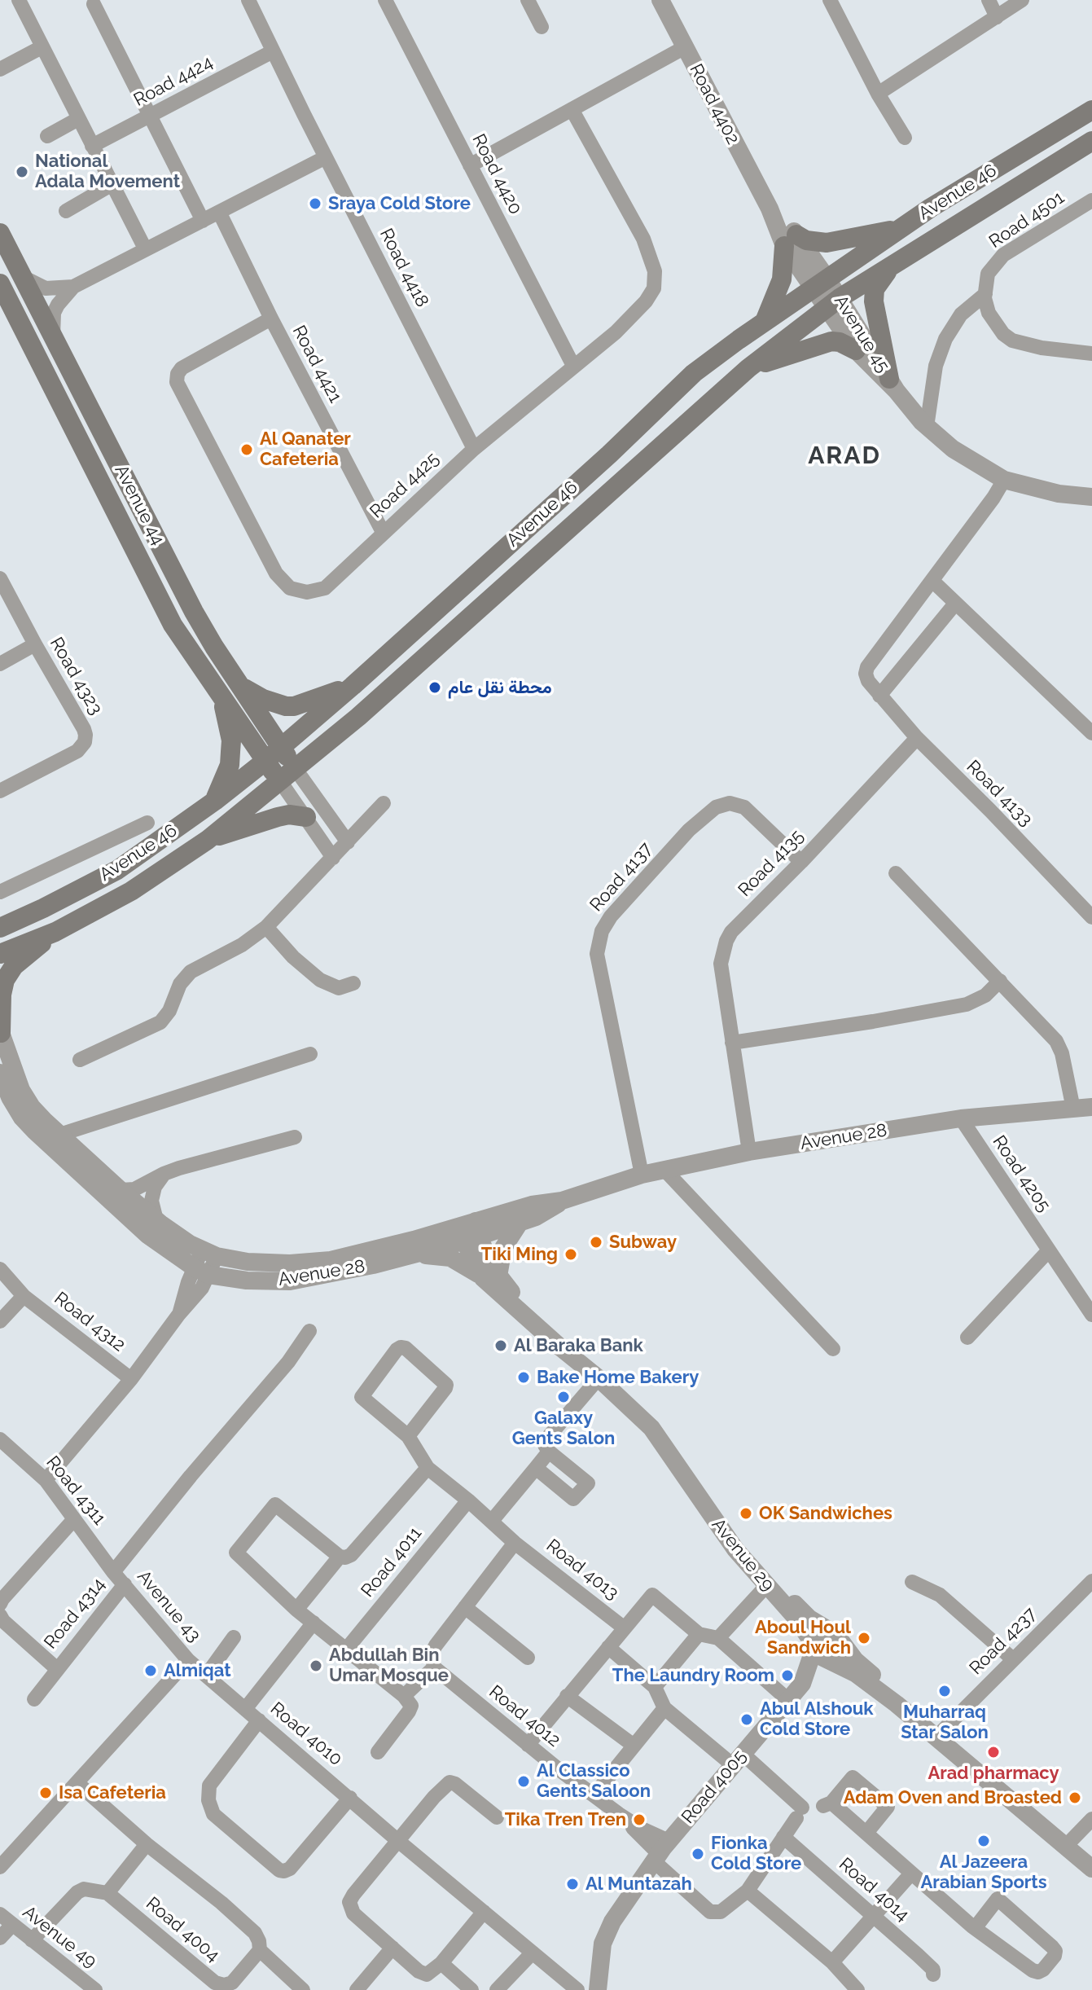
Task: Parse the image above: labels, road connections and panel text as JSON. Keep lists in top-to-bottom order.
{
  "streets": {
    "main road": ["Avenue 46", "Avenue 44"],
    "street": [
      "Road 4424",
      "Road 4402",
      "Road 4420",
      "Road 4501",
      "Road 4418",
      "Avenue 45",
      "Road 4421",
      "Road 4425",
      "Road 4323",
      "Road 4133",
      "Road 4135",
      "Road 4137",
      "Avenue 28",
      "Road 4205",
      "Road 4312",
      "Road 4311",
      "Avenue 29",
      "Road 4011",
      "Road 4013",
      "Avenue 43",
      "Road 4314",
      "Road 4237",
      "Road 4012",
      "Road 4010",
      "Road 4005",
      "Road 4014",
      "Road 4004",
      "Avenue 49"
    ]
  },
  "crossings": [
    ["Road 4424", "Road 4418"],
    ["Road 4402", "Avenue 46"],
    ["Road 4402", "Avenue 45"],
    ["Road 4420", "Road 4425"],
    ["Avenue 46", "Avenue 45"],
    ["Avenue 46", "Avenue 44"],
    ["Road 4418", "Road 4425"],
    ["Avenue 45", "Road 4133"],
    ["Road 4421", "Road 4425"],
    ["Road 4133", "Road 4135"],
    ["Road 4135", "Road 4137"],
    ["Road 4135", "Avenue 28"],
    ["Road 4137", "Avenue 28"],
    ["Avenue 28", "Road 4205"],
    ["Avenue 28", "Road 4312"],
    ["Avenue 28", "Avenue 29"],
    ["Road 4312", "Road 4311"],
    ["Road 4311", "Avenue 43"],
    ["Avenue 29", "Road 4237"],
    ["Avenue 29", "Road 4005"],
    ["Road 4011", "Road 4013"],
    ["Avenue 43", "Road 4314"],
    ["Avenue 43", "Road 4010"],
    ["Road 4012", "Road 4005"]
  ],
  "districts": ["ARAD"],
  "places": [
    "National Adala Movement",
    "Sraya Cold Store",
    "Al Qanater Cafeteria",
    "محطة نقل عام",
    "Subway",
    "Tiki Ming",
    "Al Baraka Bank",
    "Bake Home Bakery",
    "Galaxy Gents Salon",
    "OK Sandwiches",
    "Aboul Houl Sandwich",
    "Abdullah Bin Umar Mosque",
    "Almiqat",
    "The Laundry Room",
    "Muharraq Star Salon",
    "Abul Alshouk Cold Store",
    "Arad pharmacy",
    "Al Classico Gents Saloon",
    "Isa Cafeteria",
    "Adam Oven and Broasted",
    "Tika Tren Tren",
    "Al Jazeera Arabian Sports",
    "Fionka Cold Store",
    "Al Muntazah"
  ]
}
